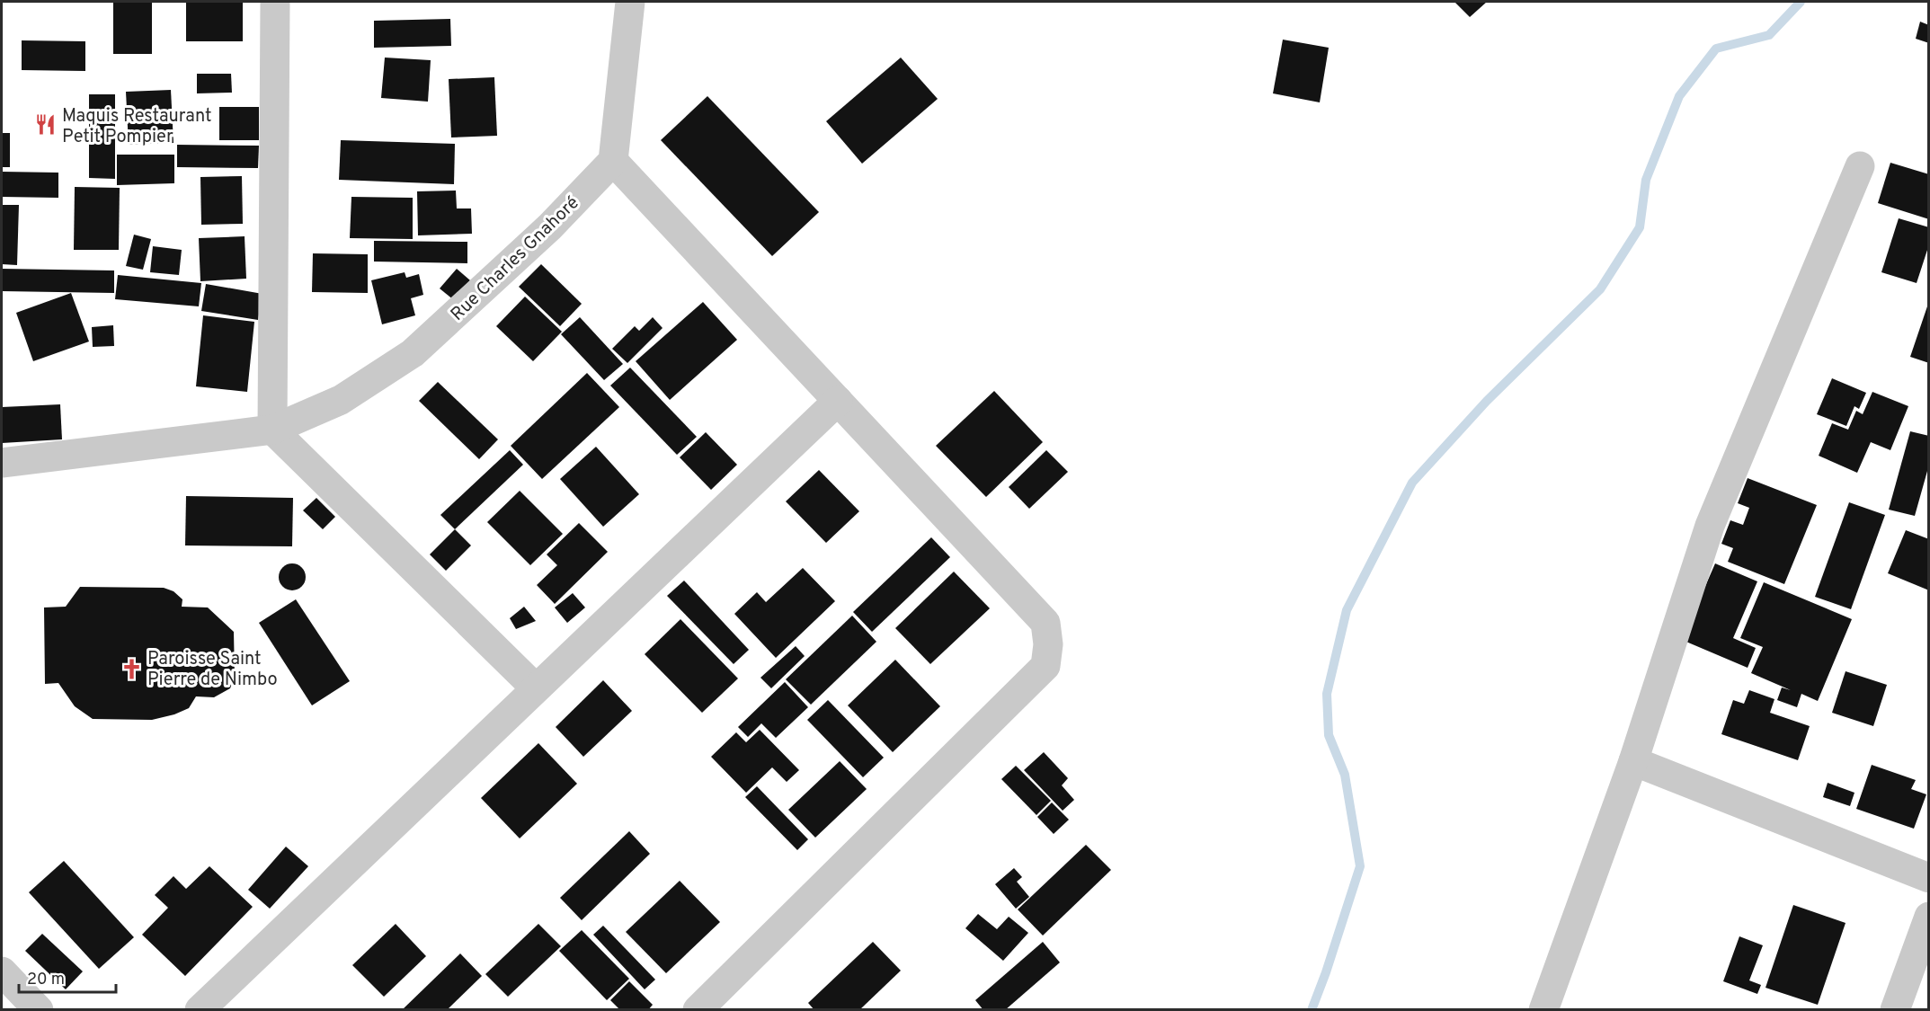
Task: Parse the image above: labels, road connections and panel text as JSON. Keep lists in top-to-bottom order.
{
  "streets": {
    "street": ["Rue Charles Gnahoré"]
  },
  "places": {
    "restaurant": ["Maquis Restaurant Petit Pompier"],
    "church": ["Paroisse Saint Pierre de Nimbo"]
  },
  "scale_bar": "20 m"
}
